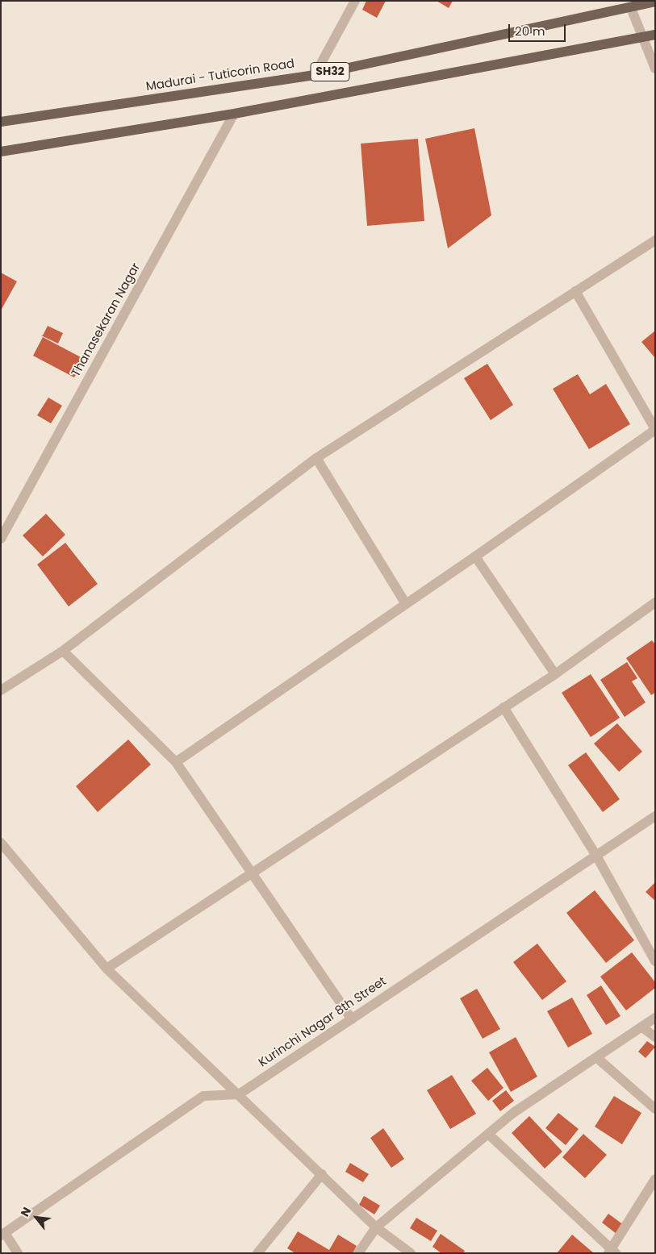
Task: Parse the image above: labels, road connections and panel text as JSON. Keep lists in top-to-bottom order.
{
  "streets": {
    "main road": ["SH32", "Madurai - Tuticorin Road"],
    "street": ["Thanasekaran Nagar", "Kurinchi Nagar 8th Street"]
  },
  "crossings": [
    ["SH32", "Thanasekaran Nagar"]
  ],
  "scale_bar": "20 m",
  "north": "top left"
}
